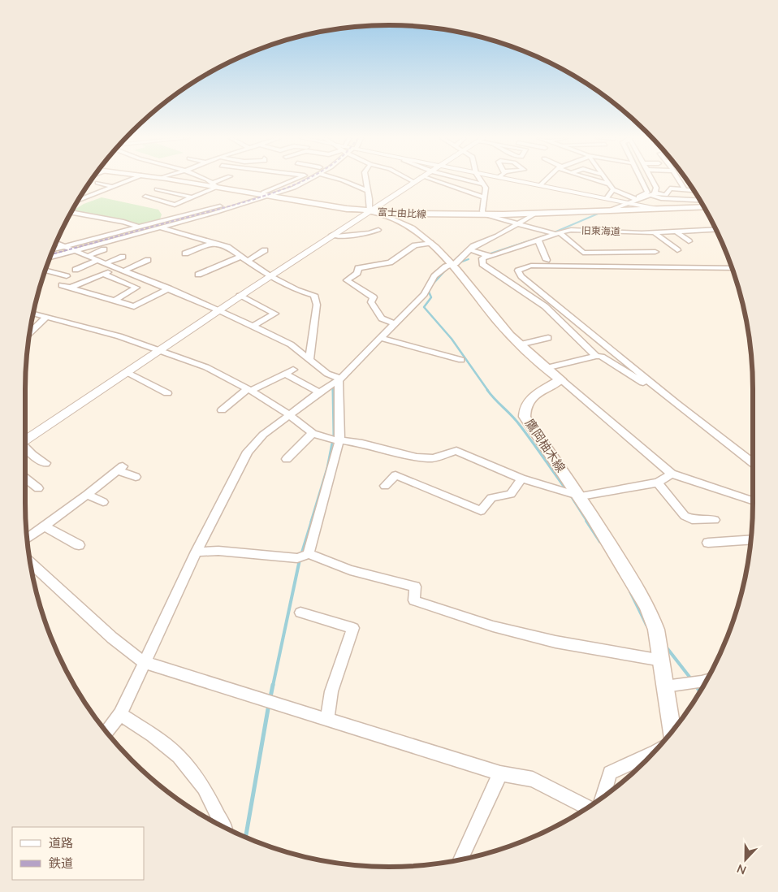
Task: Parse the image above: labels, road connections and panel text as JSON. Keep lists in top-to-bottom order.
{
  "streets": {
    "main road": ["富士由比線", "鷹岡柚木線"],
    "street": ["旧東海道"]
  },
  "crossings": [
    ["富士由比線", "旧東海道"]
  ],
  "legend": ["道路", "鉄道"],
  "north": "bottom"
}
